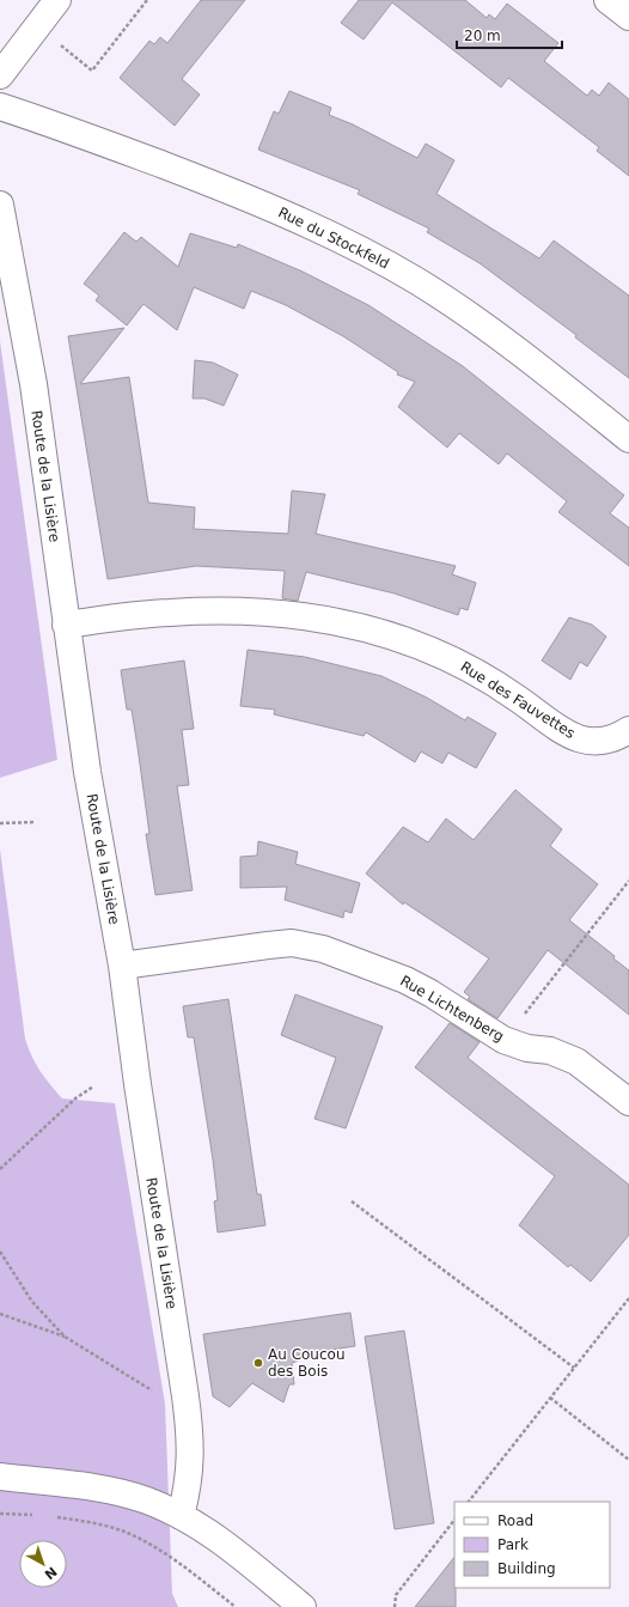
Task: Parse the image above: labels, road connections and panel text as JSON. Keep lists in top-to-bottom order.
{
  "streets": {
    "street": [
      "Rue du Stockfeld",
      "Route de la Lisière",
      "Rue des Fauvettes",
      "Rue Lichtenberg"
    ]
  },
  "crossings": [
    ["Route de la Lisière", "Rue des Fauvettes"],
    ["Route de la Lisière", "Rue Lichtenberg"]
  ],
  "places": ["Au Coucou des Bois"],
  "legend": ["Road", "Park", "Building"],
  "scale_bar": "20 m",
  "north": "bottom right"
}
